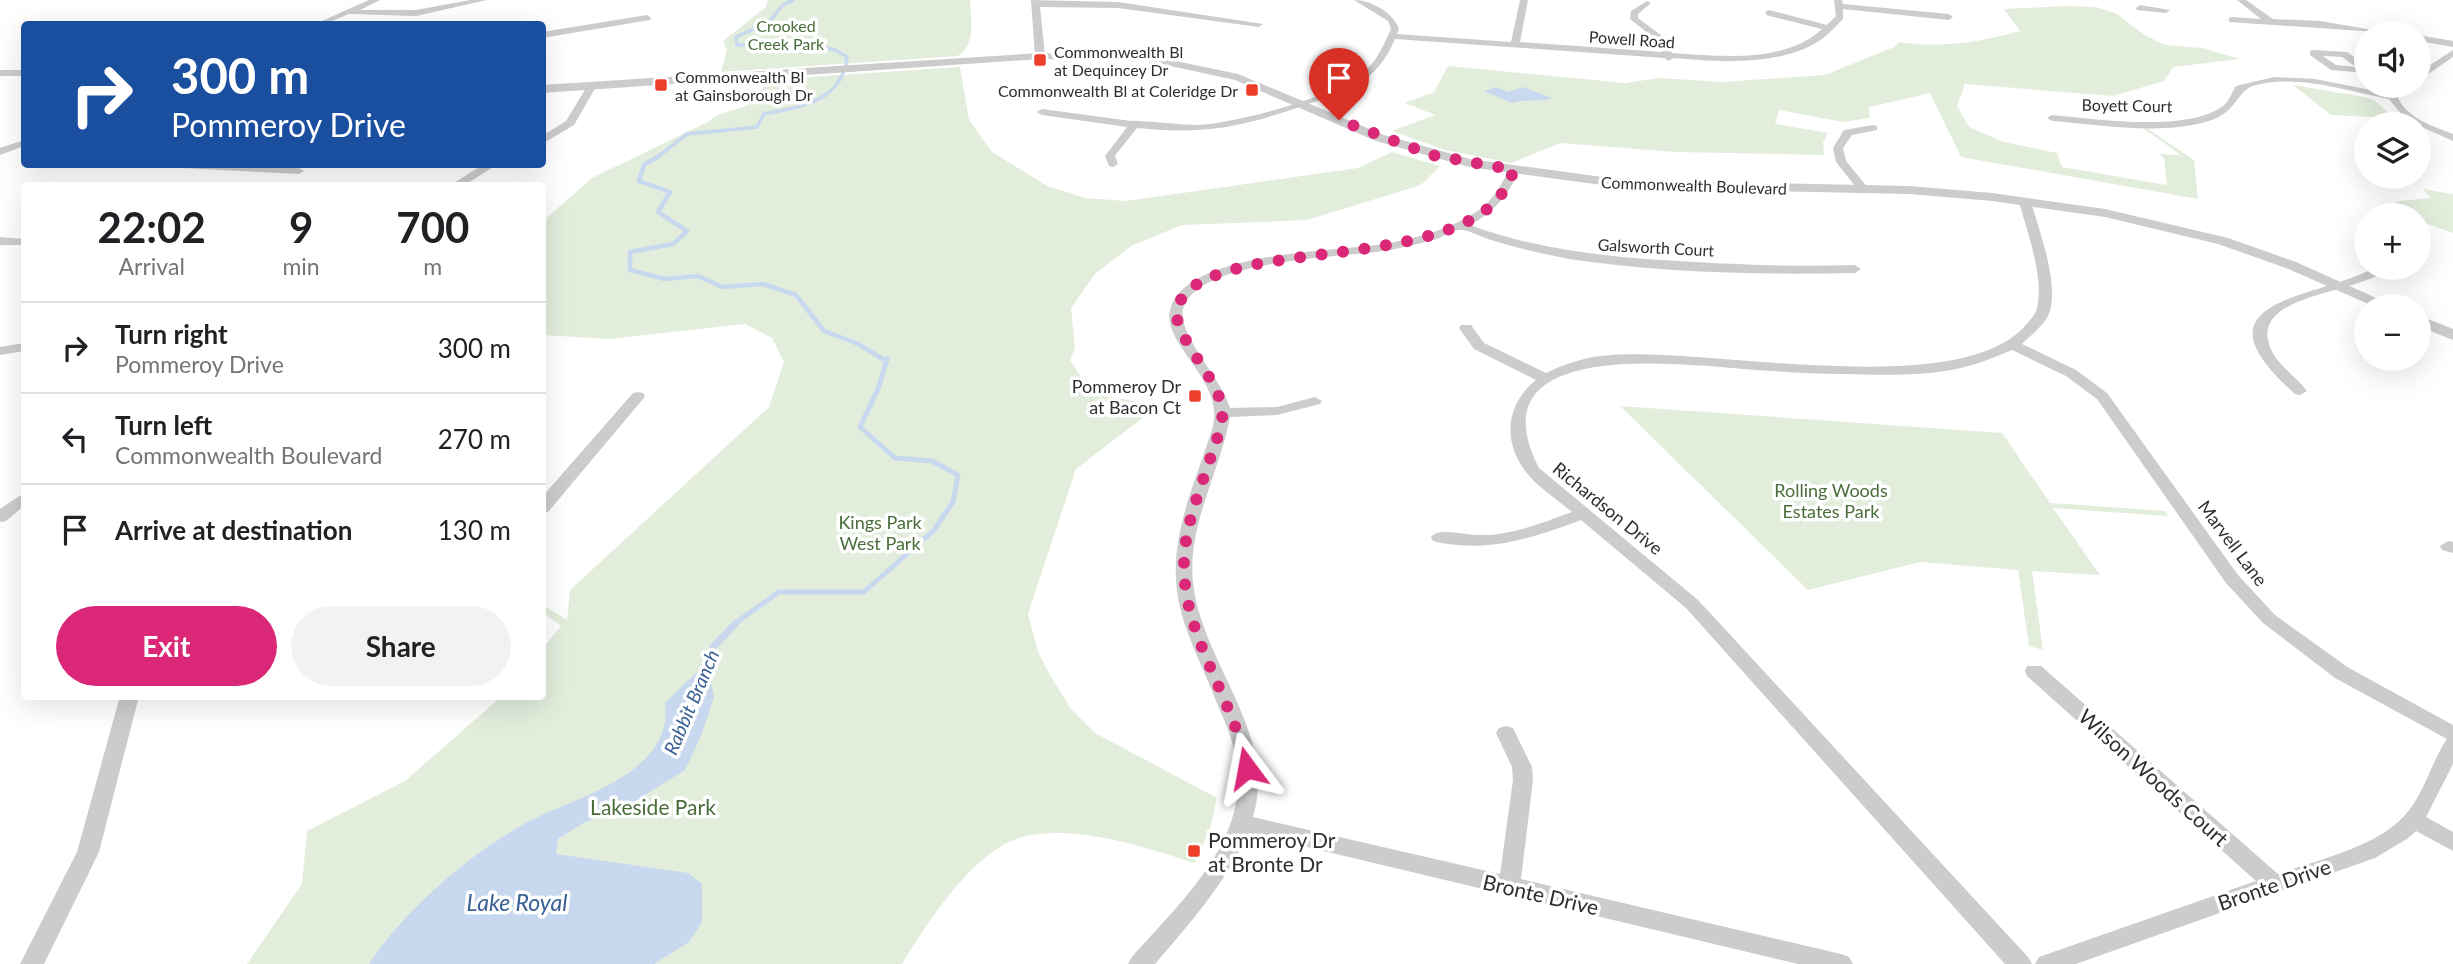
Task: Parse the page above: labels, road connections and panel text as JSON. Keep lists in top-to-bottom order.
{
  "streets": {
    "street": [
      "Powell Road",
      "Boyett Court",
      "Commonwealth Boulevard",
      "Galsworth Court",
      "Richardson Drive",
      "Marvell Lane",
      "Wilson Woods Court",
      "Bronte Drive"
    ]
  },
  "crossings": [
    ["Wilson Woods Court", "Bronte Drive"]
  ],
  "water": ["Rabbit Branch", "Lake Royal"],
  "parks": [
    "Crooked Creek Park",
    "Rolling Woods Estates Park",
    "Kings Park West Park",
    "Lakeside Park"
  ],
  "places": {
    "transit": [
      "Commonwealth Bl at Dequincey Dr",
      "Commonwealth Bl at Gainsborough Dr",
      "Commonwealth Bl at Coleridge Dr",
      "Pommeroy Dr at Bacon Ct",
      "Pommeroy Dr at Bronte Dr"
    ]
  },
  "page": {
    "map_buttons": ["+", "−"],
    "turn": ["300 m", "Pommeroy Drive"],
    "eta": [
      "22:02",
      "Arrival",
      "9",
      "min",
      "700",
      "m"
    ],
    "list": [
      {
        "name": "Turn right",
        "note": "Pommeroy Drive",
        "value": "300 m"
      },
      {
        "name": "Turn left",
        "note": "Commonwealth Boulevard",
        "value": "270 m"
      },
      {
        "name": "Arrive at destination",
        "value": "130 m"
      }
    ],
    "buttons": ["Exit", "Share"]
  }
}
